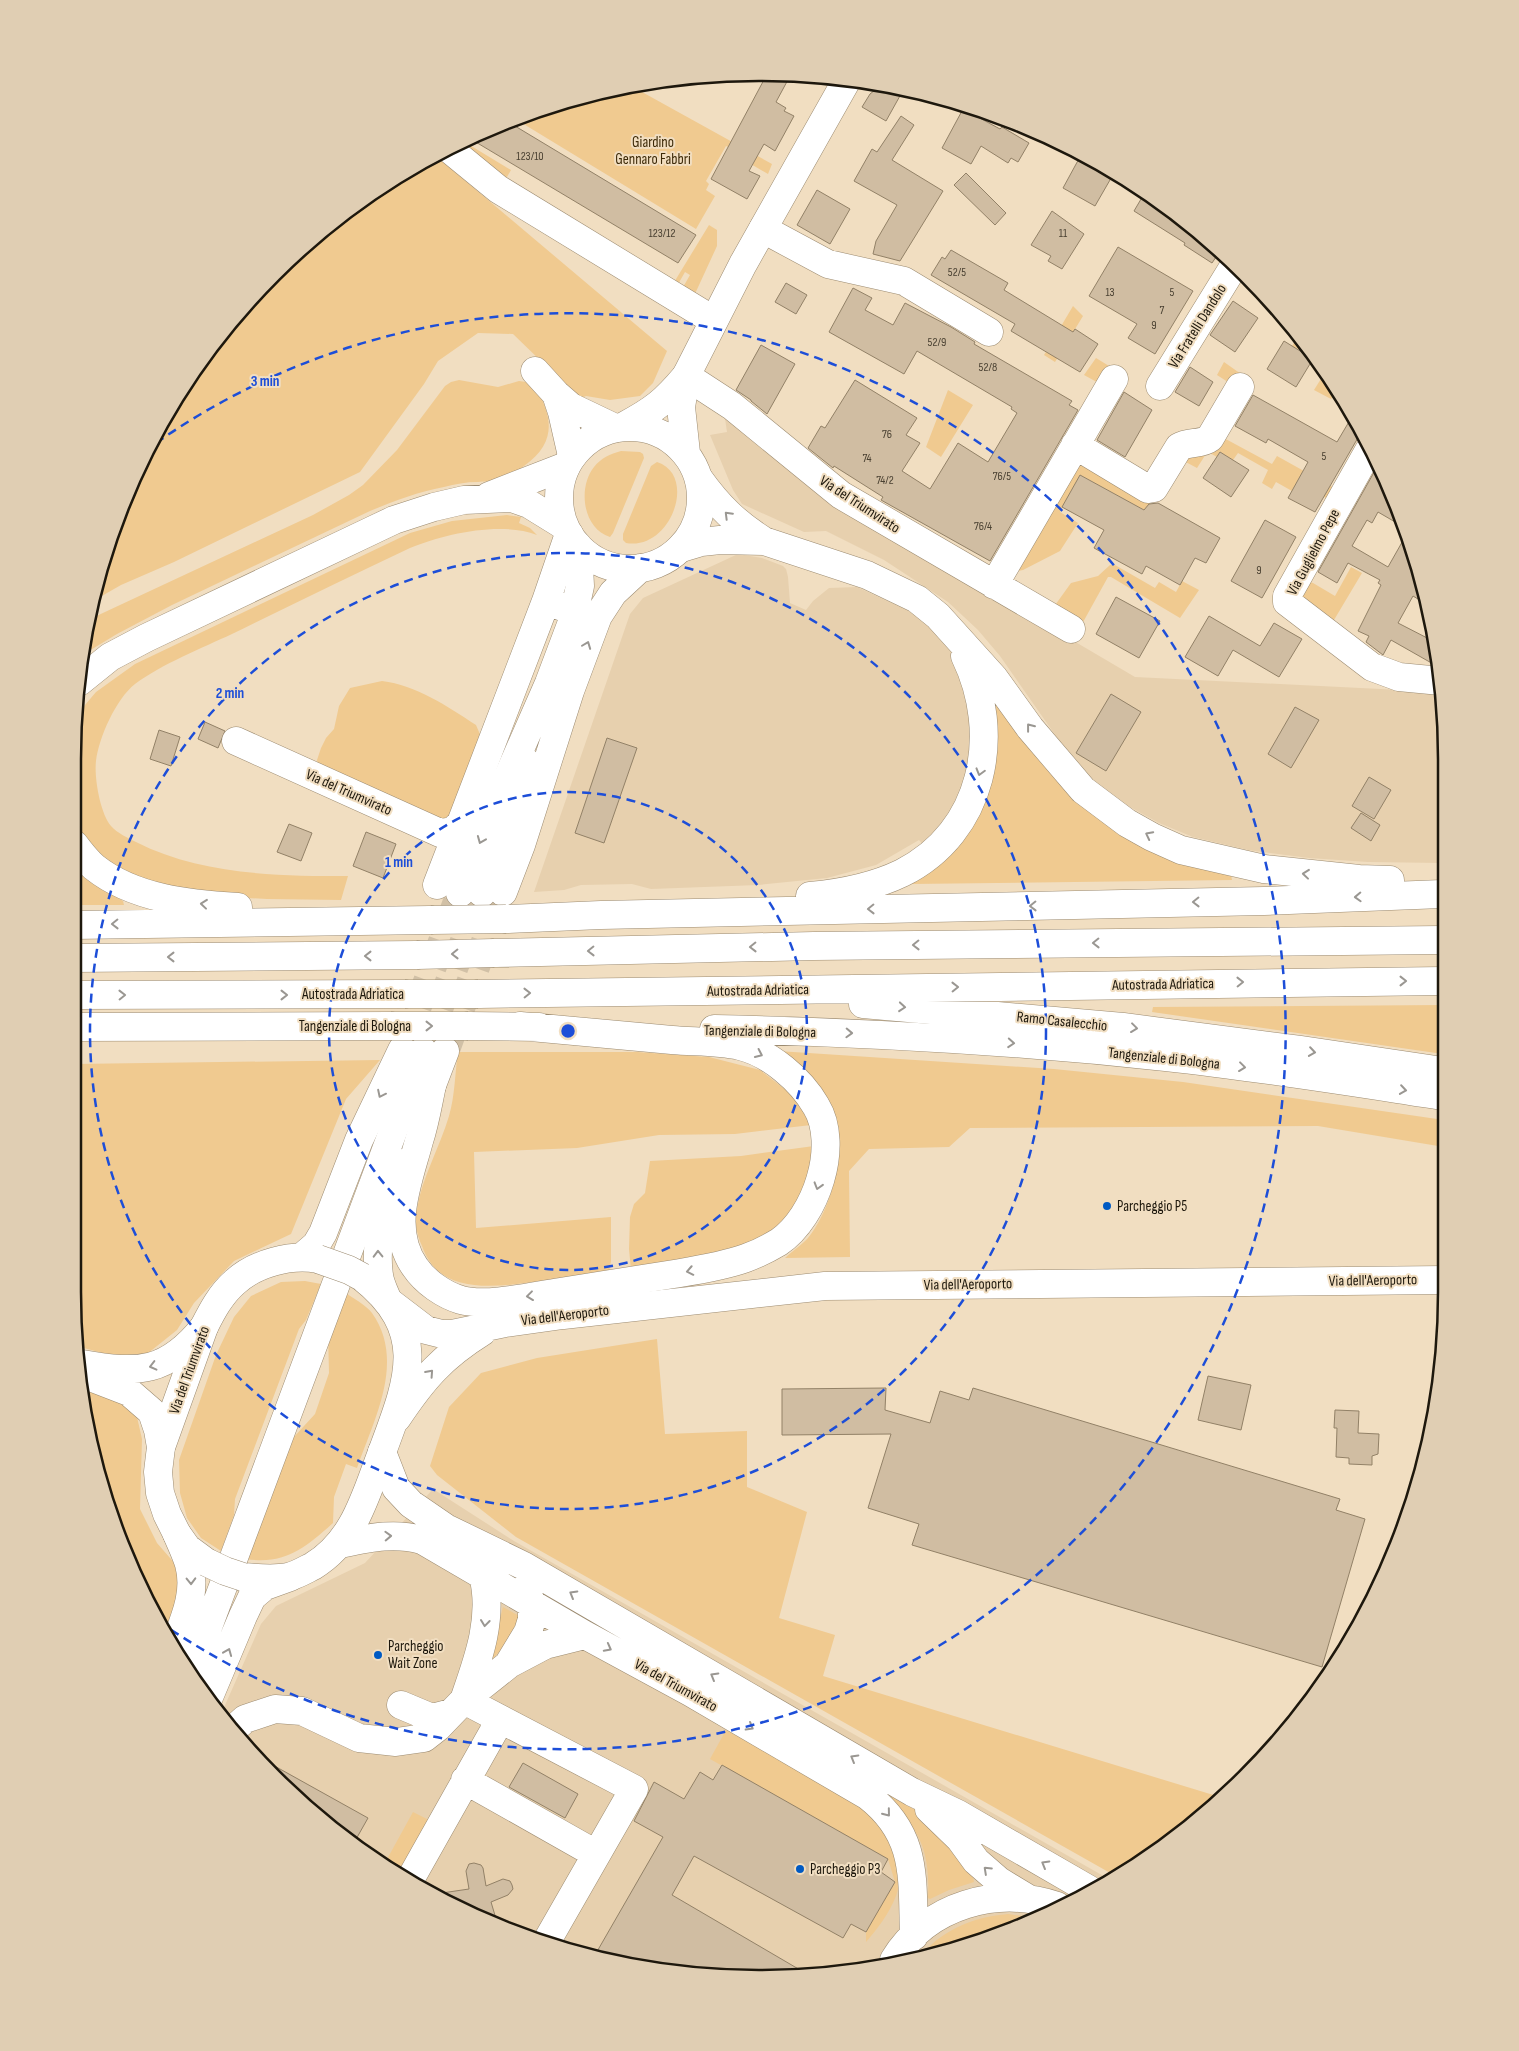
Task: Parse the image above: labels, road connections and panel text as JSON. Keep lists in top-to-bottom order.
{
  "streets": {
    "main road": [
      "Via Fratelli Dandolo",
      "Via del Triumvirato",
      "Via Guglielmo Pepe",
      "Autostrada Adriatica",
      "Ramo Casalecchio",
      "Tangenziale di Bologna",
      "Via dell'Aeroporto"
    ]
  },
  "crossings": [
    ["Via del Triumvirato", "Via dell'Aeroporto"],
    ["Autostrada Adriatica", "Ramo Casalecchio"]
  ],
  "parks": ["Giardino Gennaro Fabbri"],
  "places": ["Parcheggio P5", "Parcheggio Wait Zone", "Parcheggio P3"],
  "house_numbers": [
    "123/10",
    "123/12",
    "11",
    "52/5",
    "13",
    "5",
    "7",
    "9",
    "52/9",
    "52/8",
    "76",
    "5",
    "74",
    "76/5",
    "74/2",
    "76/4",
    "9"
  ],
  "rings": ["3 min", "2 min", "1 min"]
}
